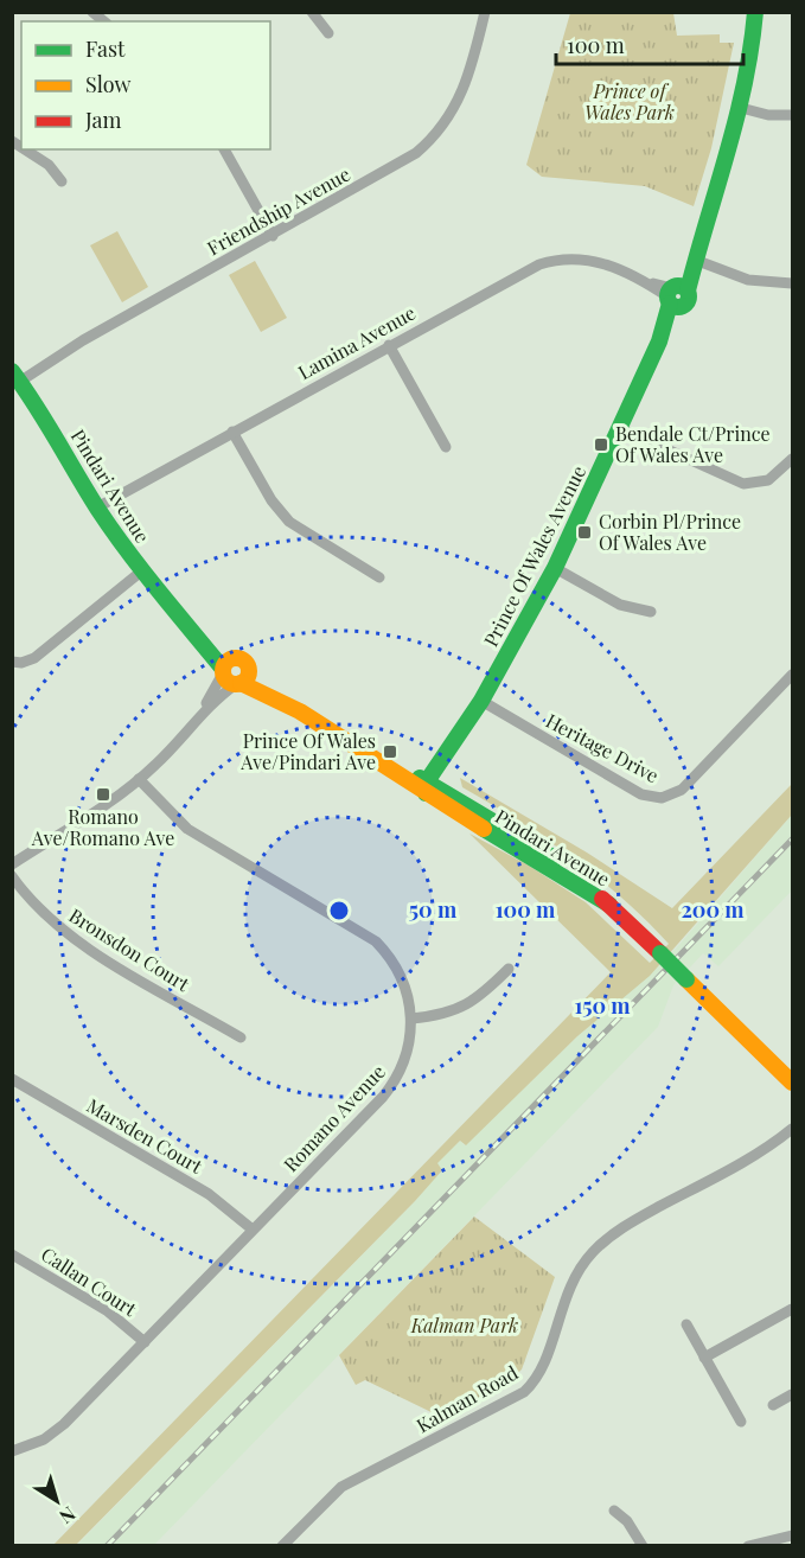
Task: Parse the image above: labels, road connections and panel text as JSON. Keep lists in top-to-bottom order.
{
  "streets": {
    "street": [
      "Friendship Avenue",
      "Lamina Avenue",
      "Pindari Avenue",
      "Prince Of Wales Avenue",
      "Heritage Drive",
      "Bronsdon Court",
      "Romano Avenue",
      "Marsden Court",
      "Callan Court",
      "Kalman Road"
    ]
  },
  "crossings": [
    ["Friendship Avenue", "Pindari Avenue"],
    ["Lamina Avenue", "Pindari Avenue"],
    ["Lamina Avenue", "Prince Of Wales Avenue"],
    ["Pindari Avenue", "Prince Of Wales Avenue"],
    ["Prince Of Wales Avenue", "Heritage Drive"],
    ["Romano Avenue", "Marsden Court"],
    ["Romano Avenue", "Callan Court"]
  ],
  "parks": ["Prince of Wales Park", "Kalman Park"],
  "places": {
    "transit": [
      "Bendale Ct/Prince Of Wales Ave",
      "Corbin Pl/Prince Of Wales Ave",
      "Prince Of Wales Ave/Pindari Ave",
      "Romano Ave/Romano Ave"
    ]
  },
  "legend": ["Fast", "Slow", "Jam"],
  "scale_bar": "100 m",
  "north": "bottom right",
  "rings": [
    "50 m",
    "100 m",
    "200 m",
    "150 m"
  ]
}
